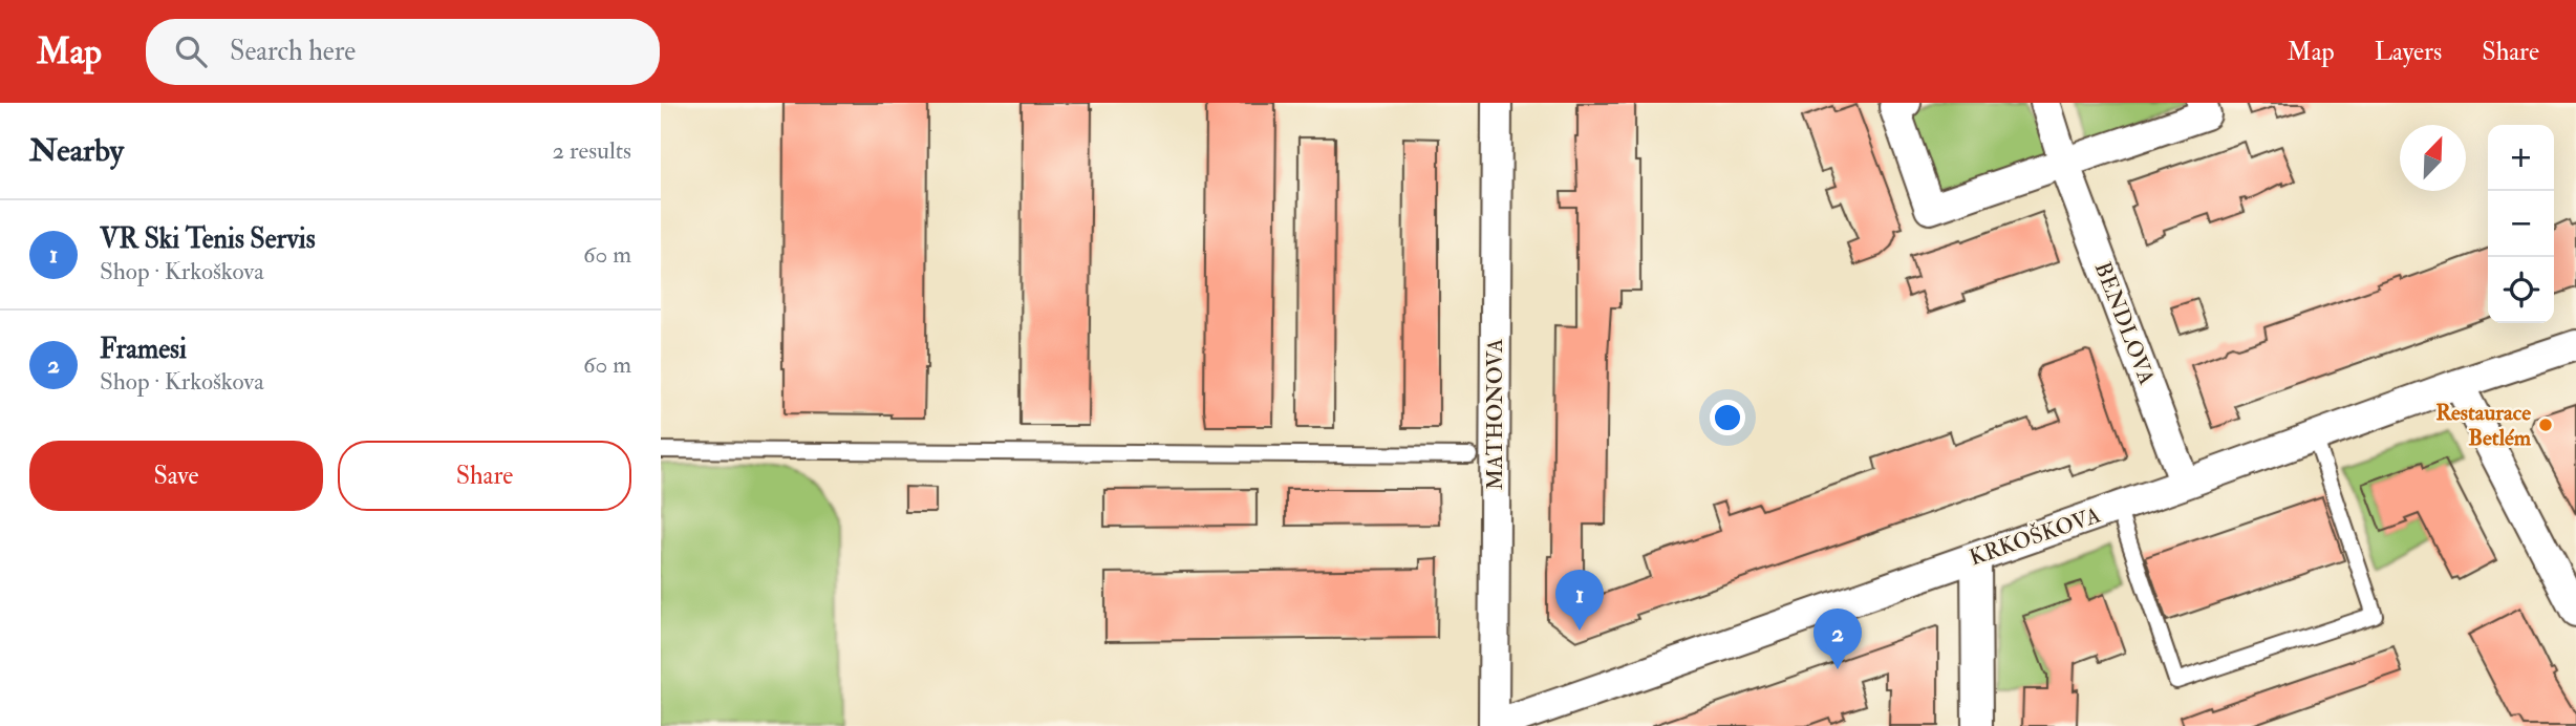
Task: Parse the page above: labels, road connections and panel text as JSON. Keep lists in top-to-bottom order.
{
  "streets": {
    "street": ["BENDLOVA", "MATHONOVA", "KRKOŠKOVA"]
  },
  "crossings": [
    ["BENDLOVA", "KRKOŠKOVA"],
    ["MATHONOVA", "KRKOŠKOVA"]
  ],
  "places": ["Restaurace Betlém"],
  "north": "top right",
  "page": {
    "header": "Map",
    "search": "Search here",
    "nav": ["Map", "Layers", "Share"],
    "heading": ["Nearby", "2 results"],
    "map_buttons": ["+", "−"],
    "list": [
      {
        "mark": "1",
        "name": "VR Ski Tenis Servis",
        "note": "Shop · Krkoškova",
        "value": "60 m"
      },
      {
        "mark": "2",
        "name": "Framesi",
        "note": "Shop · Krkoškova",
        "value": "60 m"
      }
    ],
    "buttons": ["Save", "Share"],
    "pins": ["1", "2"]
  }
}
